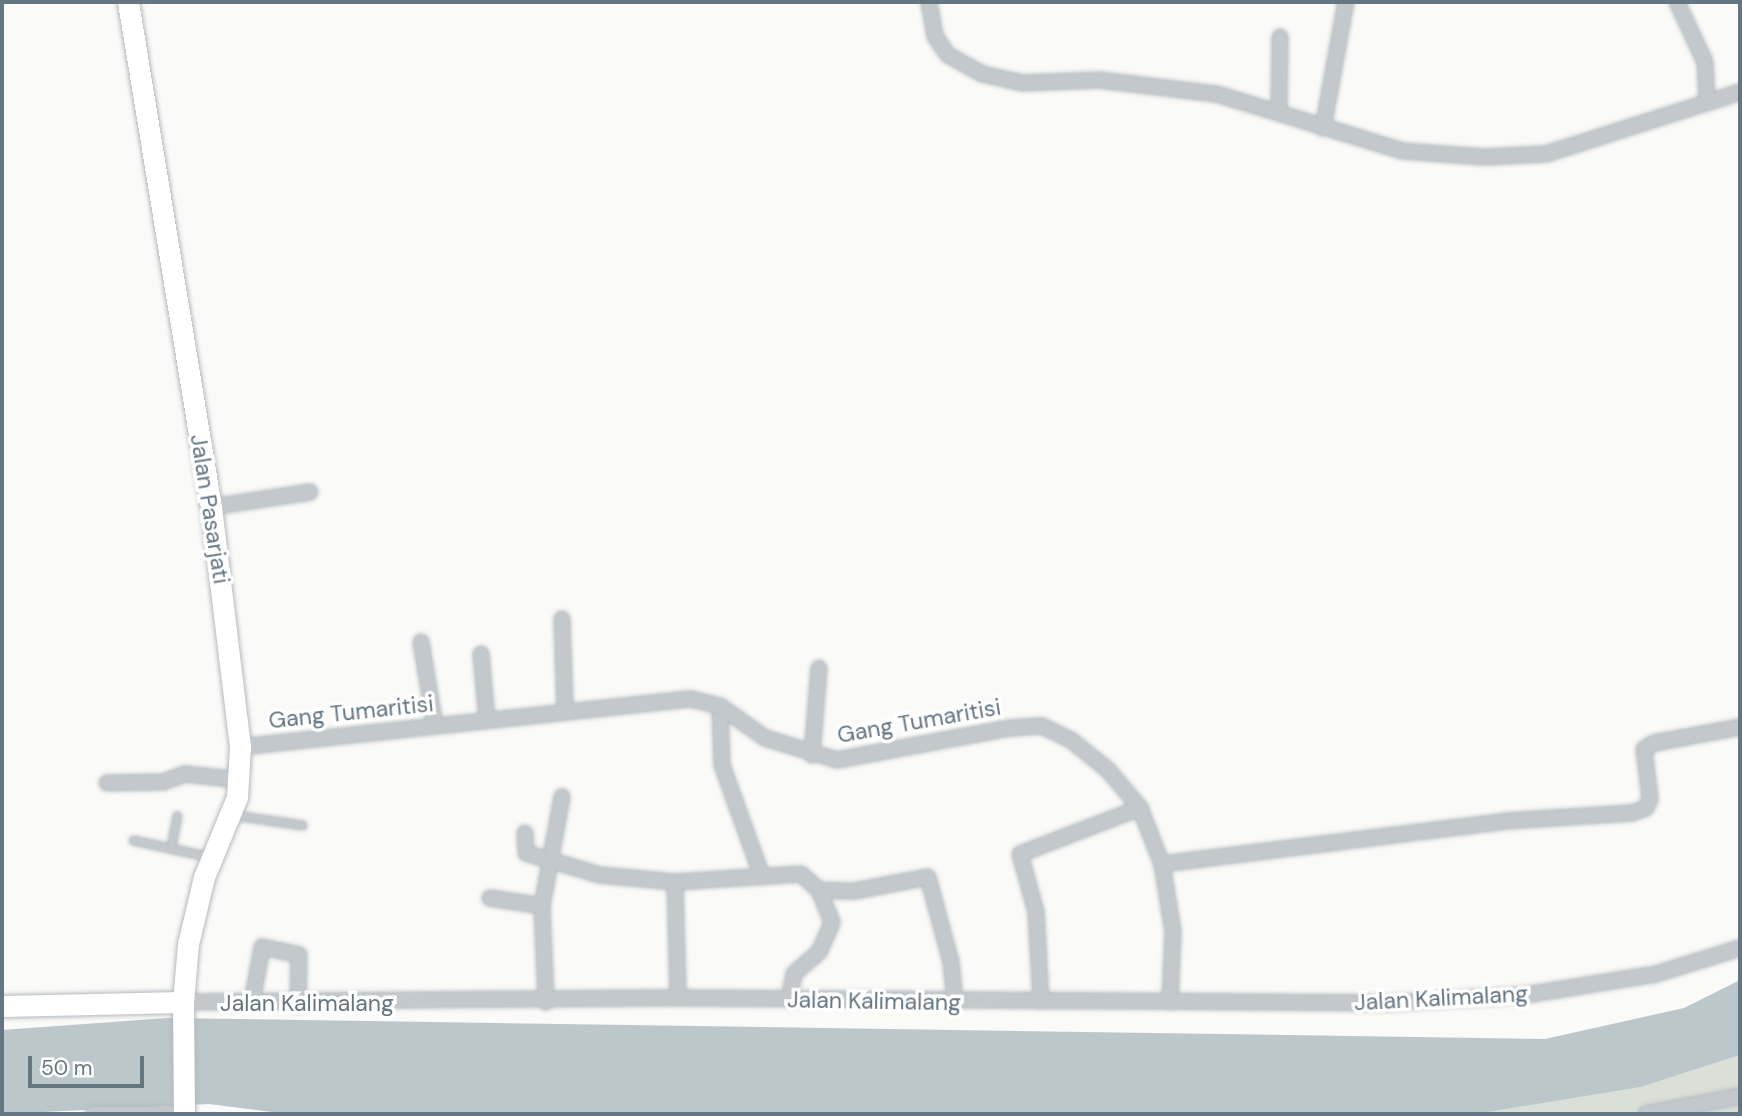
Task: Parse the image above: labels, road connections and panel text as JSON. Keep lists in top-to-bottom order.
{
  "streets": {
    "main road": ["Jalan Pasarjati", "Jalan Kalimalang"],
    "street": ["Gang Tumaritisi"]
  },
  "crossings": [
    ["Jalan Pasarjati", "Gang Tumaritisi"],
    ["Jalan Pasarjati", "Jalan Kalimalang"],
    ["Gang Tumaritisi", "Jalan Kalimalang"]
  ],
  "scale_bar": "50 m"
}
